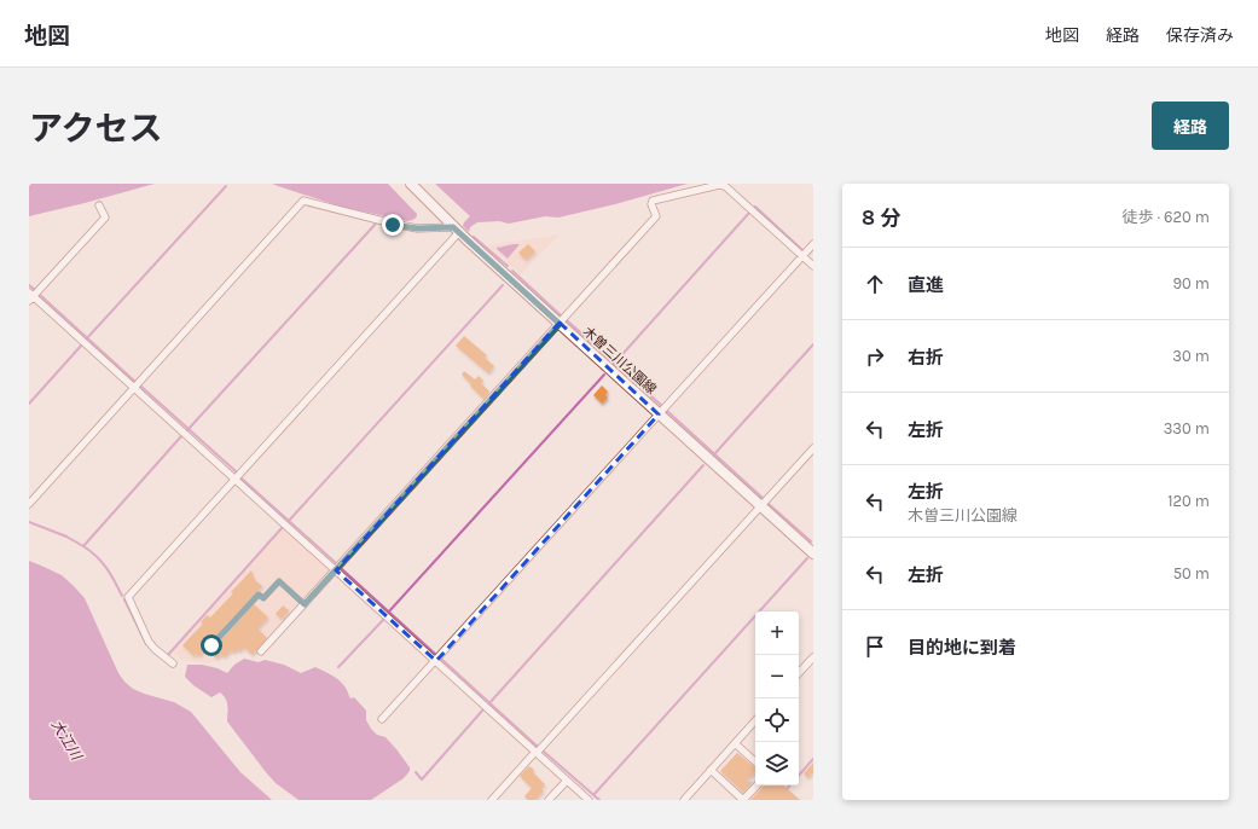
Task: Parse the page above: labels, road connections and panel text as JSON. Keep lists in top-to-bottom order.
{
  "streets": {
    "main road": ["木曽三川公園線"]
  },
  "water": ["大江川"],
  "page": {
    "header": "地図",
    "nav": ["地図", "経路", "保存済み"],
    "title": "アクセス",
    "buttons": "経路",
    "heading": ["8 分", "徒歩 · 620 m"],
    "list": [
      ["直進", "90 m"],
      ["右折", "30 m"],
      ["左折", "330 m"],
      ["左折", "木曽三川公園線", "120 m"],
      ["左折", "50 m"],
      "目的地に到着"
    ],
    "map_buttons": ["+", "−"]
  }
}
